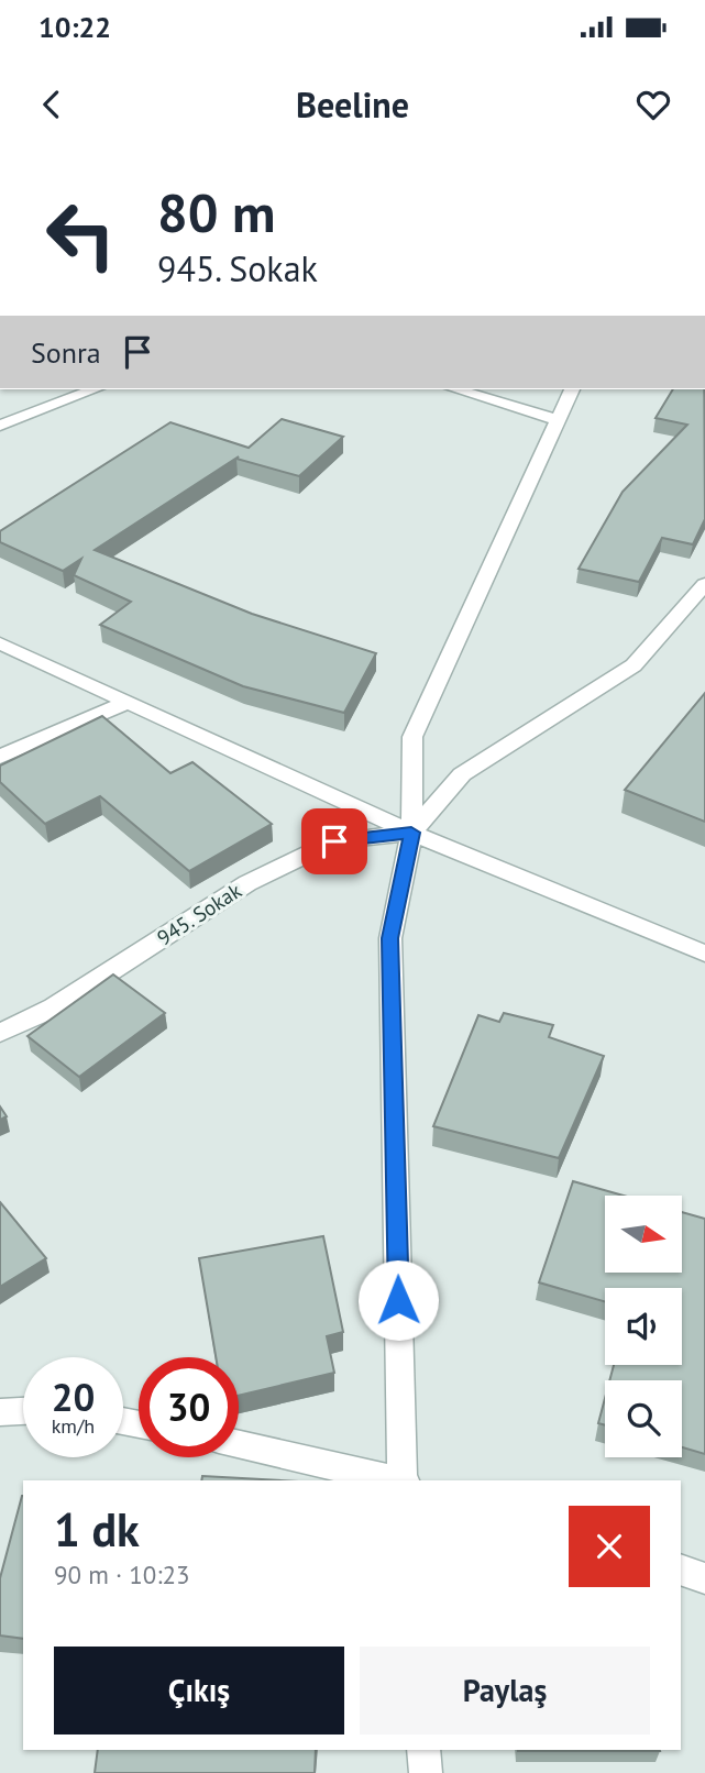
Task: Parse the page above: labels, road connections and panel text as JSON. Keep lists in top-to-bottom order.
{
  "streets": {
    "street": ["945. Sokak"]
  },
  "north": "right",
  "page": {
    "status": "10:22",
    "header": "Beeline",
    "turn": ["80 m", "945. Sokak"],
    "then": "Sonra",
    "speed": "20 km/h",
    "limit": "30",
    "heading": ["1 dk", "90 m · 10:23"],
    "buttons": ["Çıkış", "Paylaş"]
  }
}
